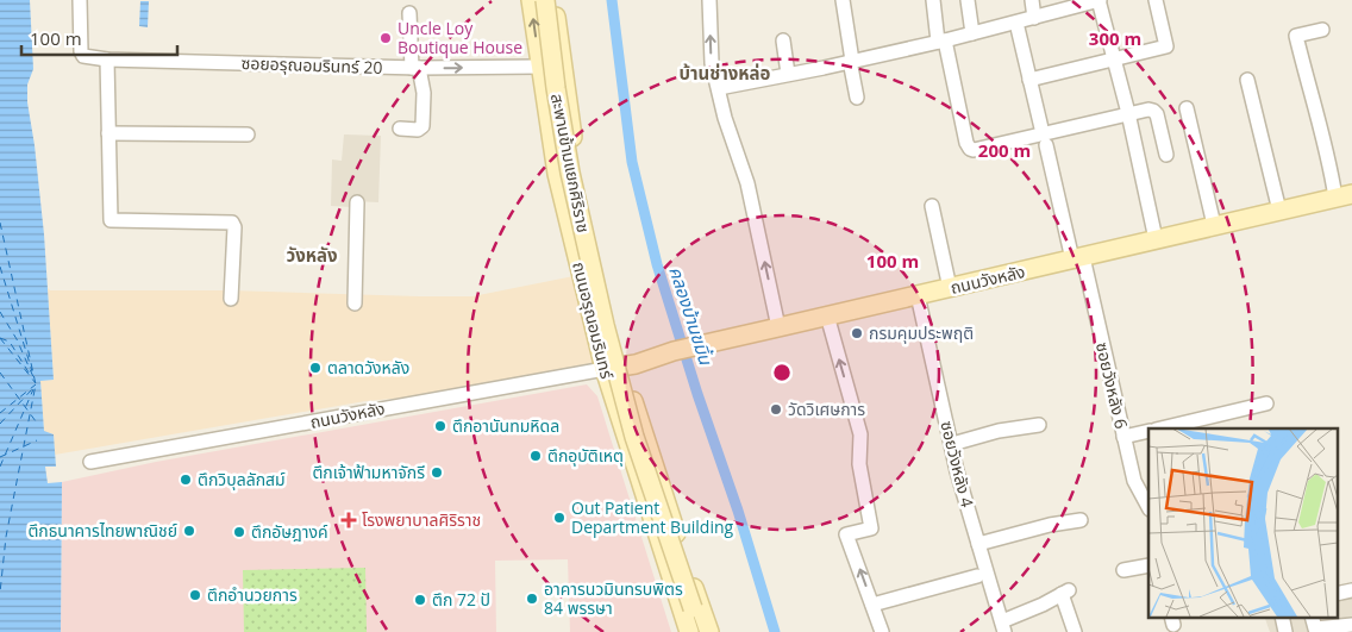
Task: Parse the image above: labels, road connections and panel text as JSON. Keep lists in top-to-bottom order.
{
  "streets": {
    "main road": ["สะพานข้ามแยกศิริราช", "ถนนวังหลัง", "ถนนอรุณอมรินทร์"],
    "street": ["ซอยอรุณอมรินทร์ 20", "ซอยวังหลัง 6", "ซอยวังหลัง 4"]
  },
  "crossings": [
    ["ซอยอรุณอมรินทร์ 20", "ถนนอรุณอมรินทร์"],
    ["ถนนวังหลัง", "ถนนอรุณอมรินทร์"],
    ["ถนนวังหลัง", "ซอยวังหลัง 6"],
    ["ถนนวังหลัง", "ซอยวังหลัง 4"]
  ],
  "districts": ["บ้านช่างหล่อ", "วังหลัง"],
  "water": ["คลองบ้านขมิ้น"],
  "places": {
    "other": [
      "Uncle Loy Boutique House",
      "กรมคุมประพฤติ",
      "ตลาดวังหลัง",
      "วัดวิเศษการ",
      "ตึกอานันทมหิดล",
      "ตึกอุบัติเหตุ",
      "ตึกเจ้าฟ้ามหาจักรี",
      "ตึกวิบุลลักสม์",
      "Out Patient Department Building",
      "ตึกธนาคารไทยพาณิชย์",
      "ตึกอัษฎางค์",
      "ตึกอำนวยการ",
      "อาคารนวมินทรบพิตร 84 พรรษา",
      "ตึก 72 ปั"
    ],
    "health": ["โรงพยาบาลศิริราช"]
  },
  "scale_bar": "100 m",
  "rings": ["300 m", "200 m", "100 m"]
}
